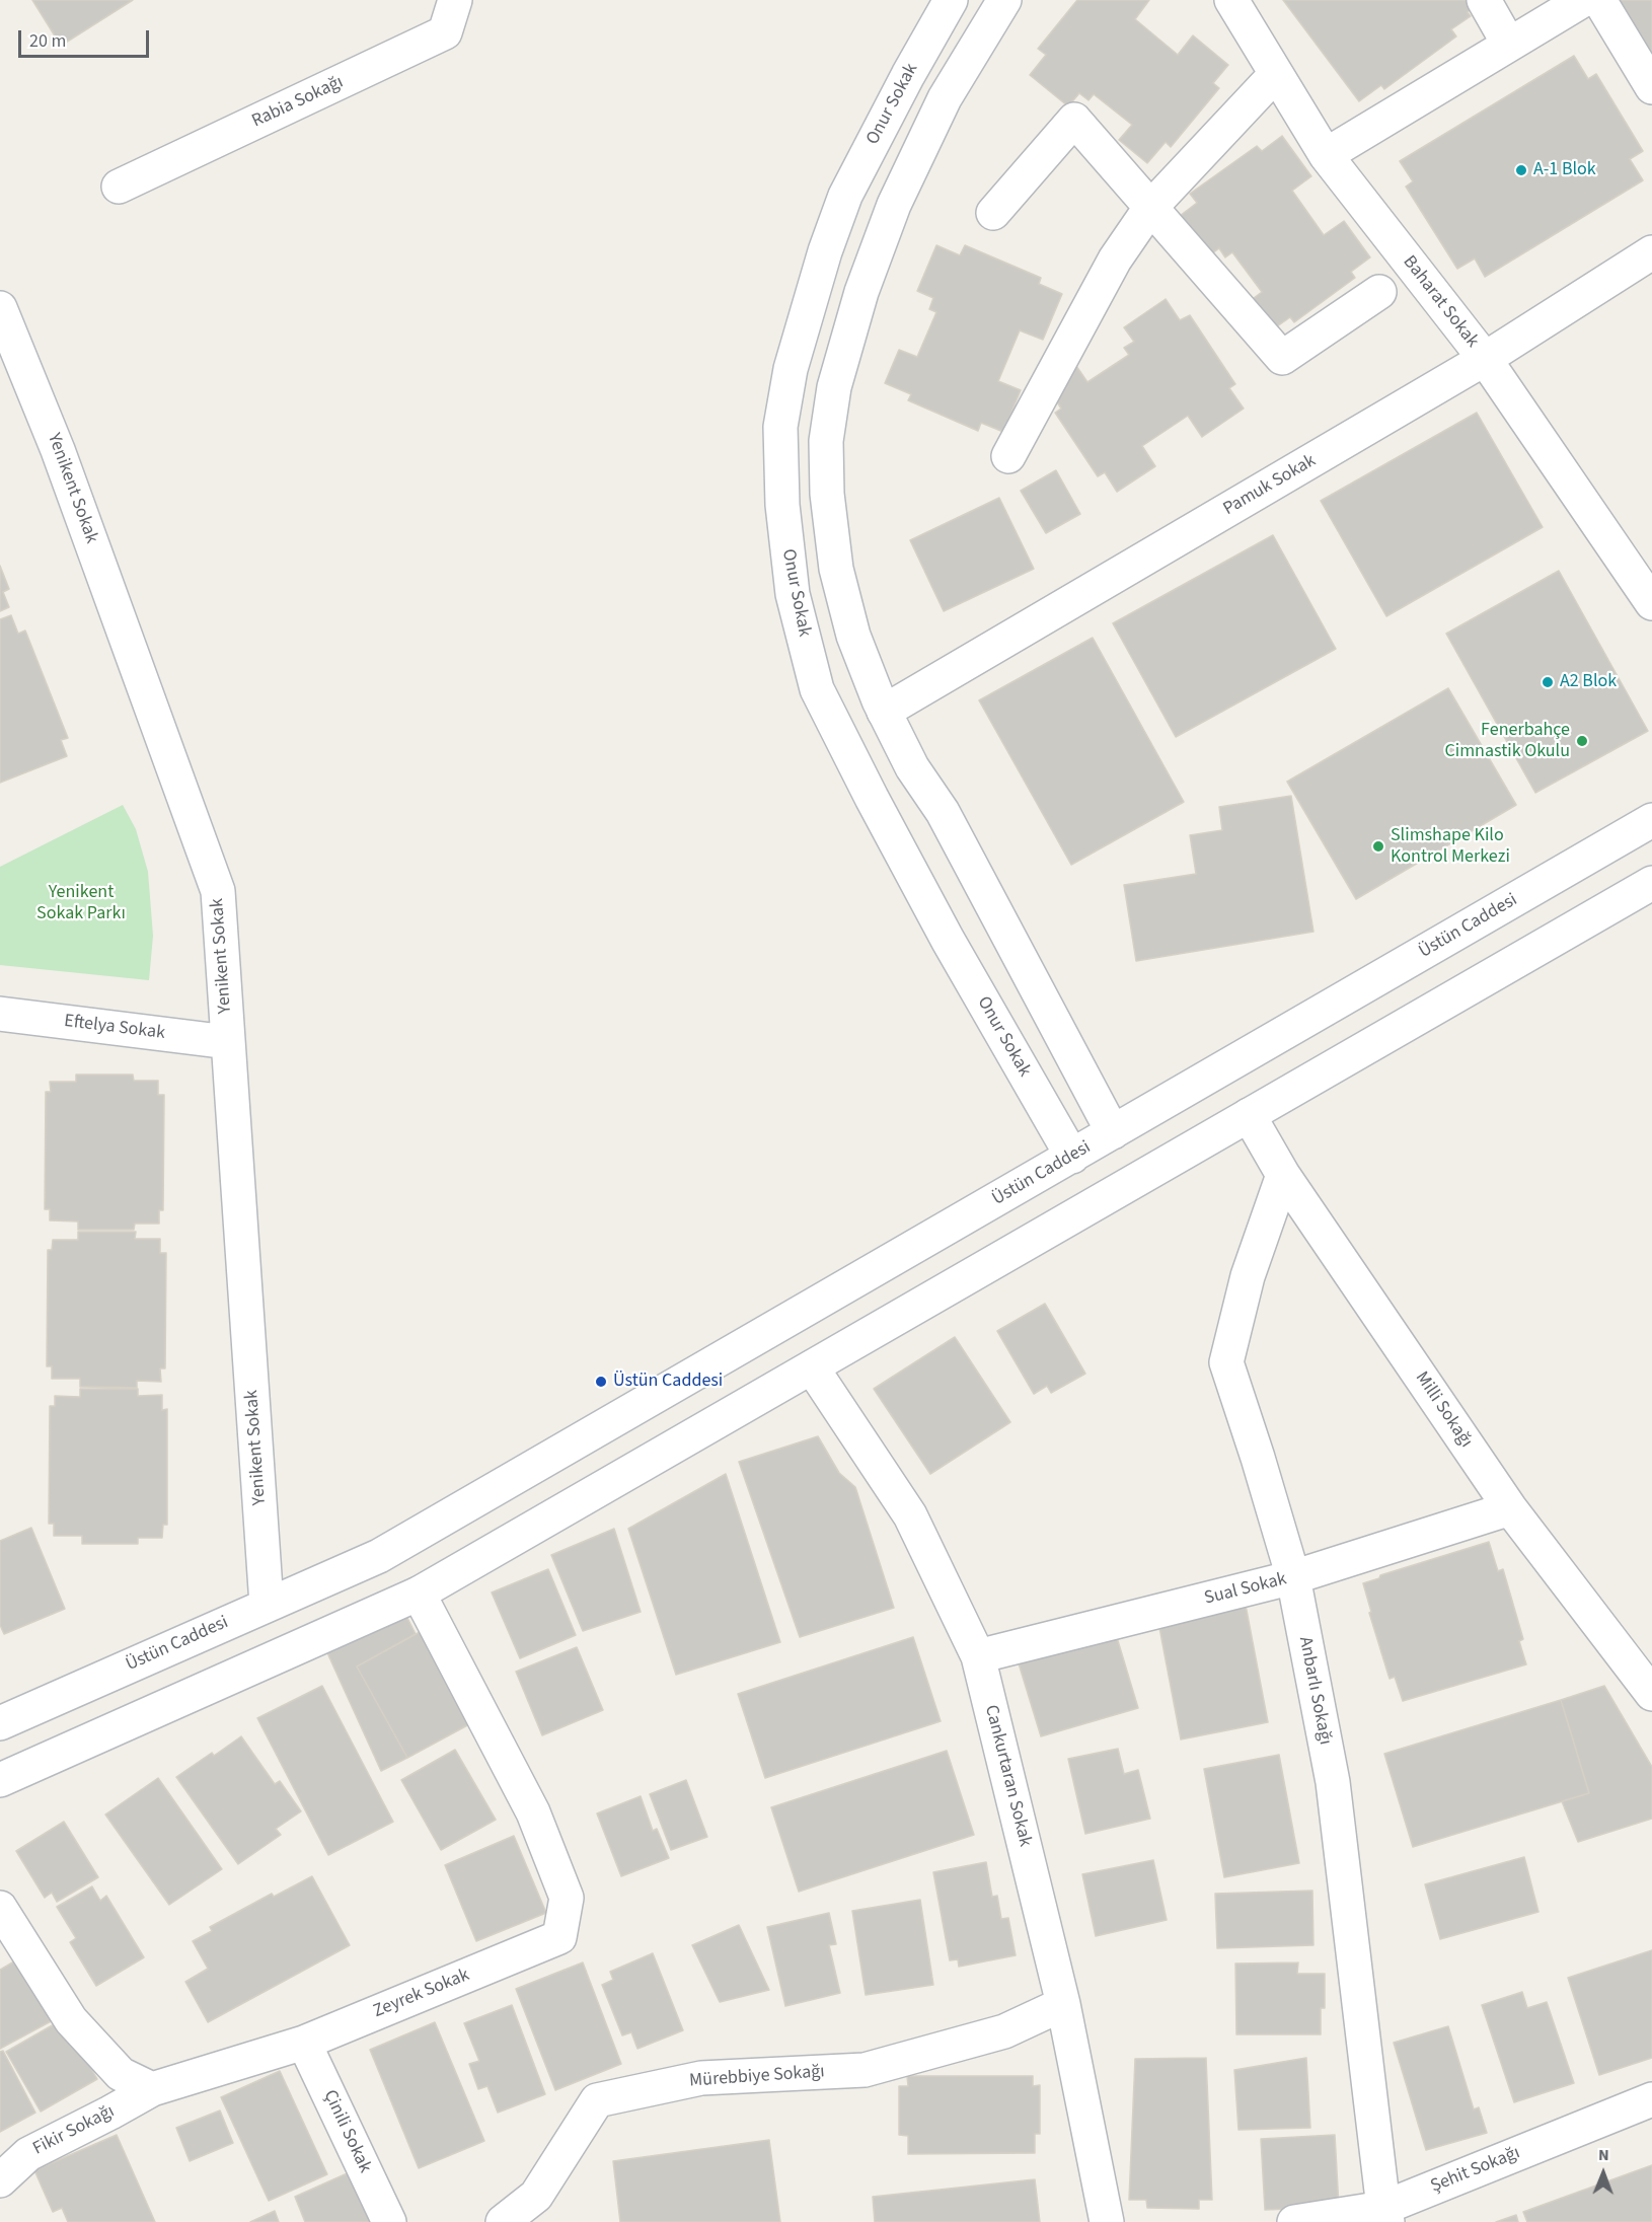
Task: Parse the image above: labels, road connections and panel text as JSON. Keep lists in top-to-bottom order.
{
  "streets": {
    "street": [
      "Rabia Sokağı",
      "Onur Sokak",
      "Baharat Sokak",
      "Pamuk Sokak",
      "Yenikent Sokak",
      "Üstün Caddesi",
      "Eftelya Sokak",
      "Milli Sokağı",
      "Sual Sokak",
      "Anbarlı Sokağı",
      "Cankurtaran Sokak",
      "Zeyrek Sokak",
      "Mürebbiye Sokağı",
      "Fikir Sokağı",
      "Çinili Sokak",
      "Şehit Sokağı"
    ]
  },
  "crossings": [
    ["Onur Sokak", "Üstün Caddesi"],
    ["Baharat Sokak", "Pamuk Sokak"],
    ["Yenikent Sokak", "Üstün Caddesi"],
    ["Yenikent Sokak", "Eftelya Sokak"],
    ["Milli Sokağı", "Sual Sokak"],
    ["Milli Sokağı", "Anbarlı Sokağı"],
    ["Sual Sokak", "Anbarlı Sokağı"],
    ["Sual Sokak", "Cankurtaran Sokak"],
    ["Anbarlı Sokağı", "Şehit Sokağı"],
    ["Cankurtaran Sokak", "Mürebbiye Sokağı"],
    ["Zeyrek Sokak", "Fikir Sokağı"],
    ["Zeyrek Sokak", "Çinili Sokak"]
  ],
  "parks": ["Yenikent Sokak Parkı"],
  "places": [
    "A-1 Blok",
    "A2 Blok",
    "Fenerbahçe Cimnastik Okulu",
    "Slimshape Kilo Kontrol Merkezi",
    "Üstün Caddesi"
  ],
  "scale_bar": "20 m",
  "north": "top"
}
